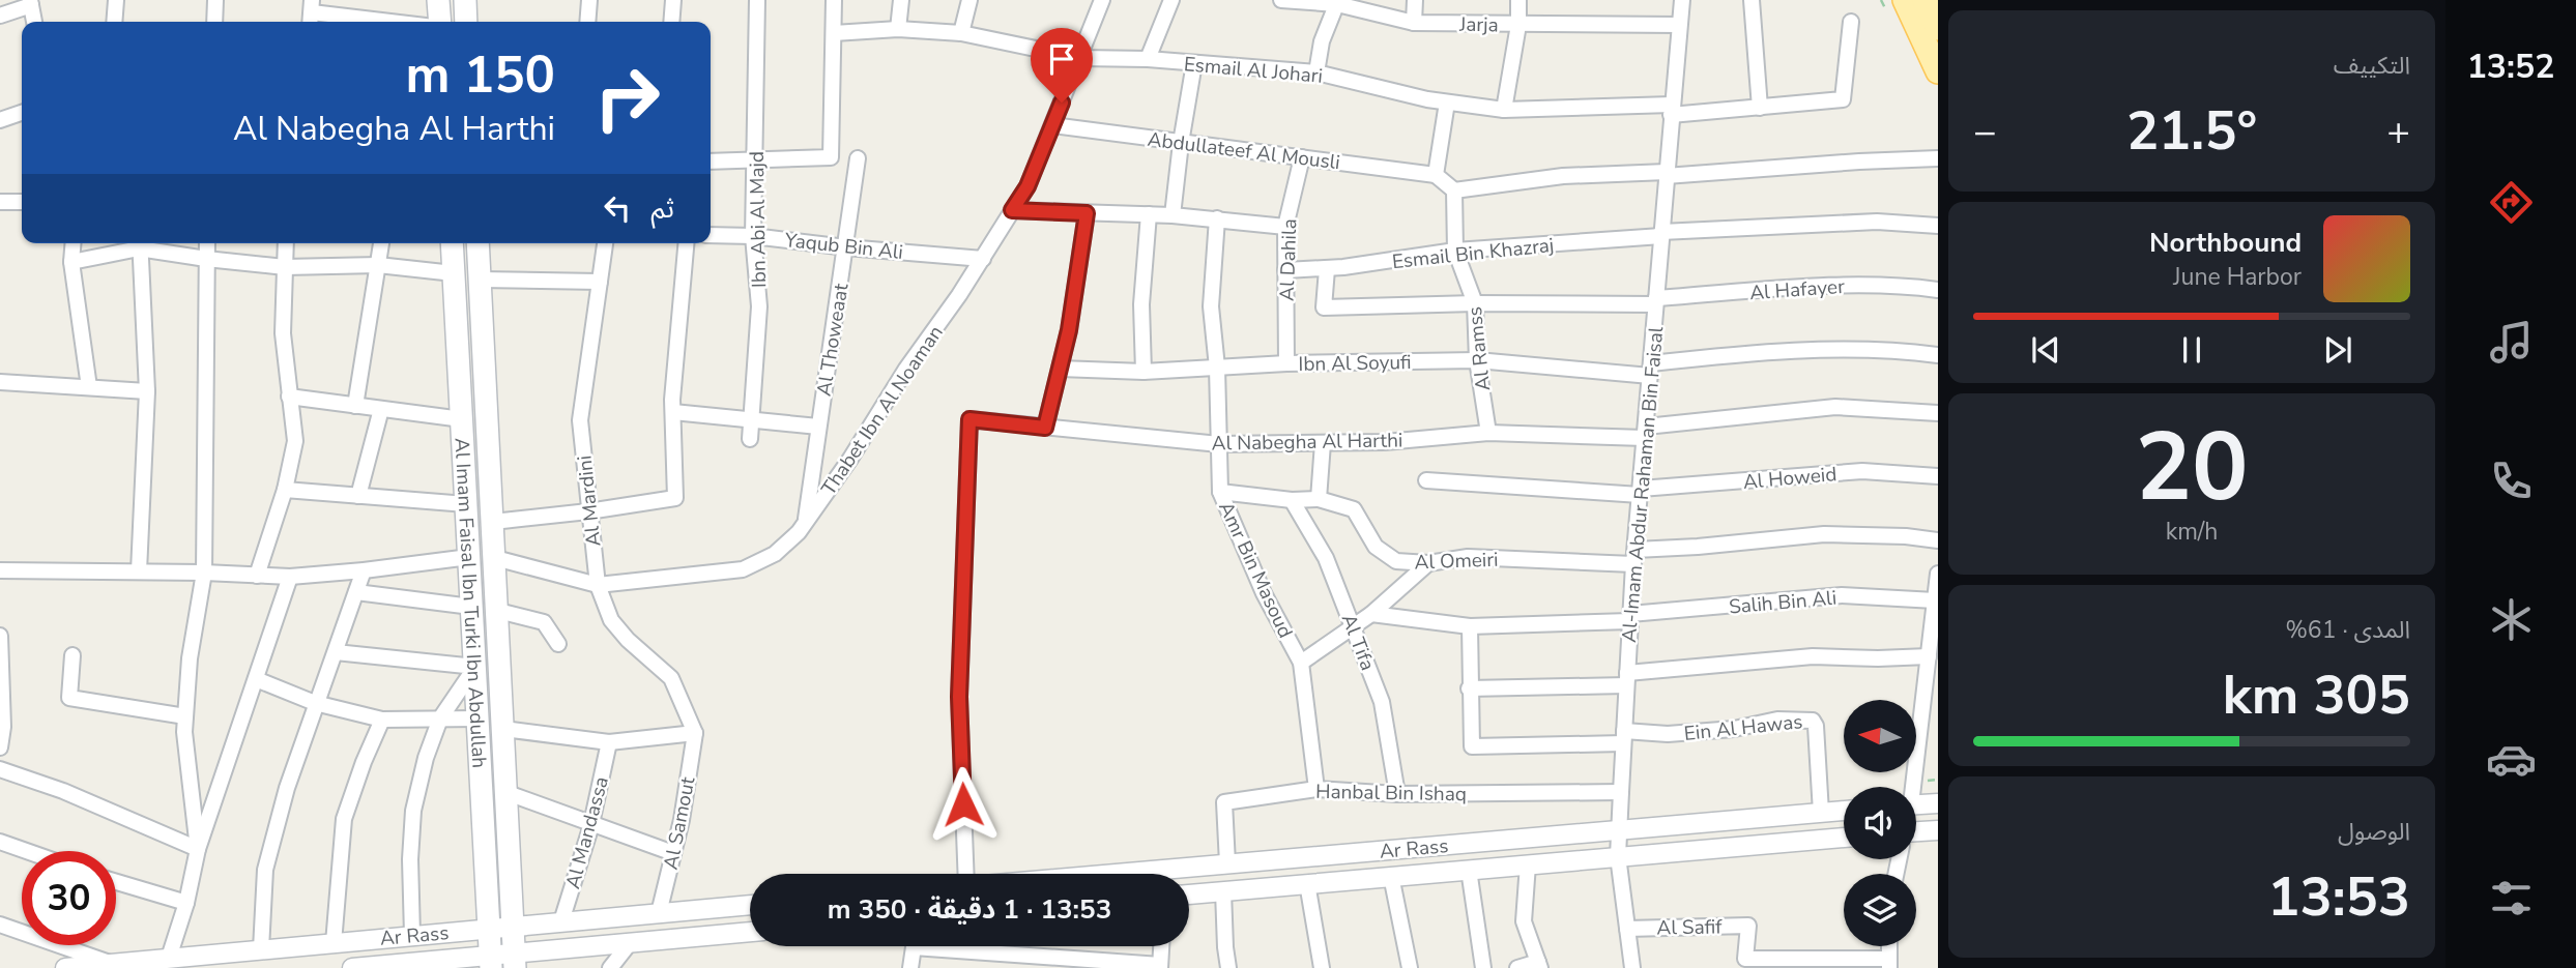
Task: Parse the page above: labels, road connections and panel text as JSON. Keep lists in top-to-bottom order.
{
  "streets": {
    "main road": ["Al Imam Faisal Ibn Turki Ibn Abdullah"],
    "street": [
      "Jarja",
      "Esmail Al Johari",
      "Abdullateef Al Mousli",
      "Ibn Abi Al Majd",
      "Yaqub Bin Ali",
      "Esmail Bin Khazraj",
      "Al Dahila",
      "Al Hafayer",
      "Al Thoweaat",
      "Al Ramss",
      "Ibn Al Soyufi",
      "Thabet Ibn Al Noaman",
      "Al Nabegha Al Harthi",
      "Al Howeid",
      "Al-Imam Abdur Rahaman Bin Faisal",
      "Al Mardini",
      "Al Omeiri",
      "Amr Bin Masoud",
      "Salih Bin Ali",
      "Al Tifa",
      "Ein Al Hawas",
      "Hanbal Bin Ishaq",
      "Al Samout",
      "Al Mandassa",
      "Ar Rass",
      "Al Safif"
    ]
  },
  "crossings": [
    ["Jarja", "Al-Imam Abdur Rahaman Bin Faisal"],
    ["Esmail Al Johari", "Thabet Ibn Al Noaman"],
    ["Esmail Al Johari", "Al-Imam Abdur Rahaman Bin Faisal"],
    ["Abdullateef Al Mousli", "Al Dahila"],
    ["Abdullateef Al Mousli", "Thabet Ibn Al Noaman"],
    ["Ibn Abi Al Majd", "Yaqub Bin Ali"],
    ["Yaqub Bin Ali", "Al Thoweaat"],
    ["Yaqub Bin Ali", "Thabet Ibn Al Noaman"],
    ["Esmail Bin Khazraj", "Al Dahila"],
    ["Esmail Bin Khazraj", "Al Ramss"],
    ["Esmail Bin Khazraj", "Al-Imam Abdur Rahaman Bin Faisal"],
    ["Al Dahila", "Ibn Al Soyufi"],
    ["Al Hafayer", "Al Ramss"],
    ["Al Hafayer", "Al-Imam Abdur Rahaman Bin Faisal"],
    ["Al Thoweaat", "Thabet Ibn Al Noaman"],
    ["Al Ramss", "Ibn Al Soyufi"],
    ["Al Ramss", "Al Nabegha Al Harthi"],
    ["Ibn Al Soyufi", "Al-Imam Abdur Rahaman Bin Faisal"],
    ["Ibn Al Soyufi", "Amr Bin Masoud"],
    ["Thabet Ibn Al Noaman", "Al Mardini"],
    ["Thabet Ibn Al Noaman", "Al Imam Faisal Ibn Turki Ibn Abdullah"],
    ["Al Nabegha Al Harthi", "Al-Imam Abdur Rahaman Bin Faisal"],
    ["Al Nabegha Al Harthi", "Amr Bin Masoud"],
    ["Al Howeid", "Al-Imam Abdur Rahaman Bin Faisal"],
    ["Al-Imam Abdur Rahaman Bin Faisal", "Al Omeiri"],
    ["Al-Imam Abdur Rahaman Bin Faisal", "Salih Bin Ali"],
    ["Al-Imam Abdur Rahaman Bin Faisal", "Ein Al Hawas"],
    ["Al-Imam Abdur Rahaman Bin Faisal", "Hanbal Bin Ishaq"],
    ["Al-Imam Abdur Rahaman Bin Faisal", "Ar Rass"],
    ["Al-Imam Abdur Rahaman Bin Faisal", "Al Safif"],
    ["Al Mardini", "Al Samout"],
    ["Al Omeiri", "Amr Bin Masoud"],
    ["Al Omeiri", "Al Tifa"],
    ["Amr Bin Masoud", "Hanbal Bin Ishaq"],
    ["Salih Bin Ali", "Ein Al Hawas"],
    ["Al Imam Faisal Ibn Turki Ibn Abdullah", "Ar Rass"],
    ["Al Tifa", "Hanbal Bin Ishaq"],
    ["Ein Al Hawas", "Ar Rass"],
    ["Hanbal Bin Ishaq", "Ar Rass"],
    ["Al Samout", "Ar Rass"],
    ["Al Mandassa", "Ar Rass"]
  ],
  "north": "left",
  "page": {
    "tabs": "13:52",
    "tile": [
      "التكييف",
      ["20", "km/h"],
      ["المدى · 61%", "305 km"],
      ["الوصول", "13:53"]
    ],
    "turn": ["150 m", "Al Nabegha Al Harthi"],
    "heat": ["−", "21.5°", "+"],
    "then": "ثم",
    "song": ["Northbound", "June Harbor"],
    "limit": "30",
    "trip": "13:53 · 1 دقيقة · 350 m"
  }
}
